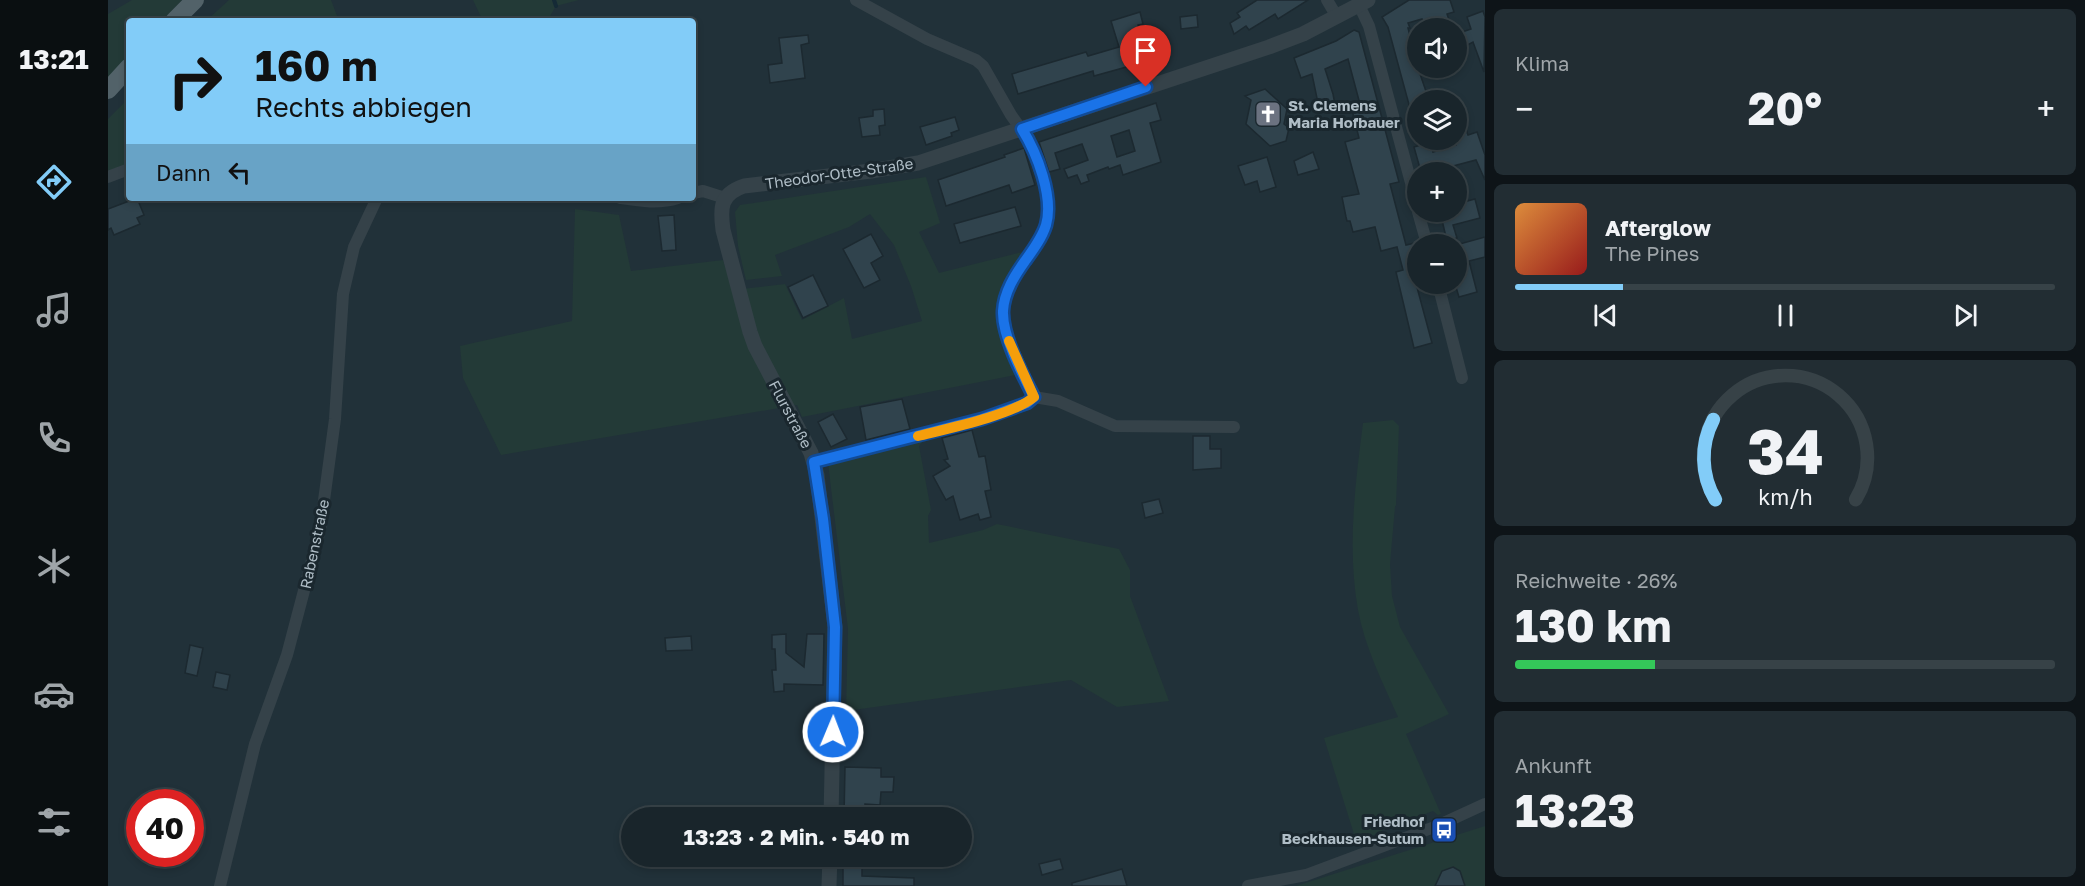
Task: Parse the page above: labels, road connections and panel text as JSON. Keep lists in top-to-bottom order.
{
  "streets": {
    "street": ["Theodor-Otte-Straße", "Flurstraße", "Rabenstraße"]
  },
  "crossings": [
    ["Theodor-Otte-Straße", "Flurstraße"]
  ],
  "places": {
    "church": ["St. Clemens Maria Hofbauer"],
    "bus stop": ["Friedhof Beckhausen-Sutum"]
  },
  "page": {
    "tabs": "13:21",
    "tile": [
      "Klima",
      ["Reichweite · 26%", "130 km"],
      ["Ankunft", "13:23"]
    ],
    "map_buttons": ["+", "−"],
    "turn": ["160 m", "Rechts abbiegen"],
    "heat": ["−", "20°", "+"],
    "then": "Dann",
    "song": ["Afterglow", "The Pines"],
    "limit": "40",
    "trip": "13:23 · 2 Min. · 540 m",
    "gauge": ["34", "km/h"]
  }
}
